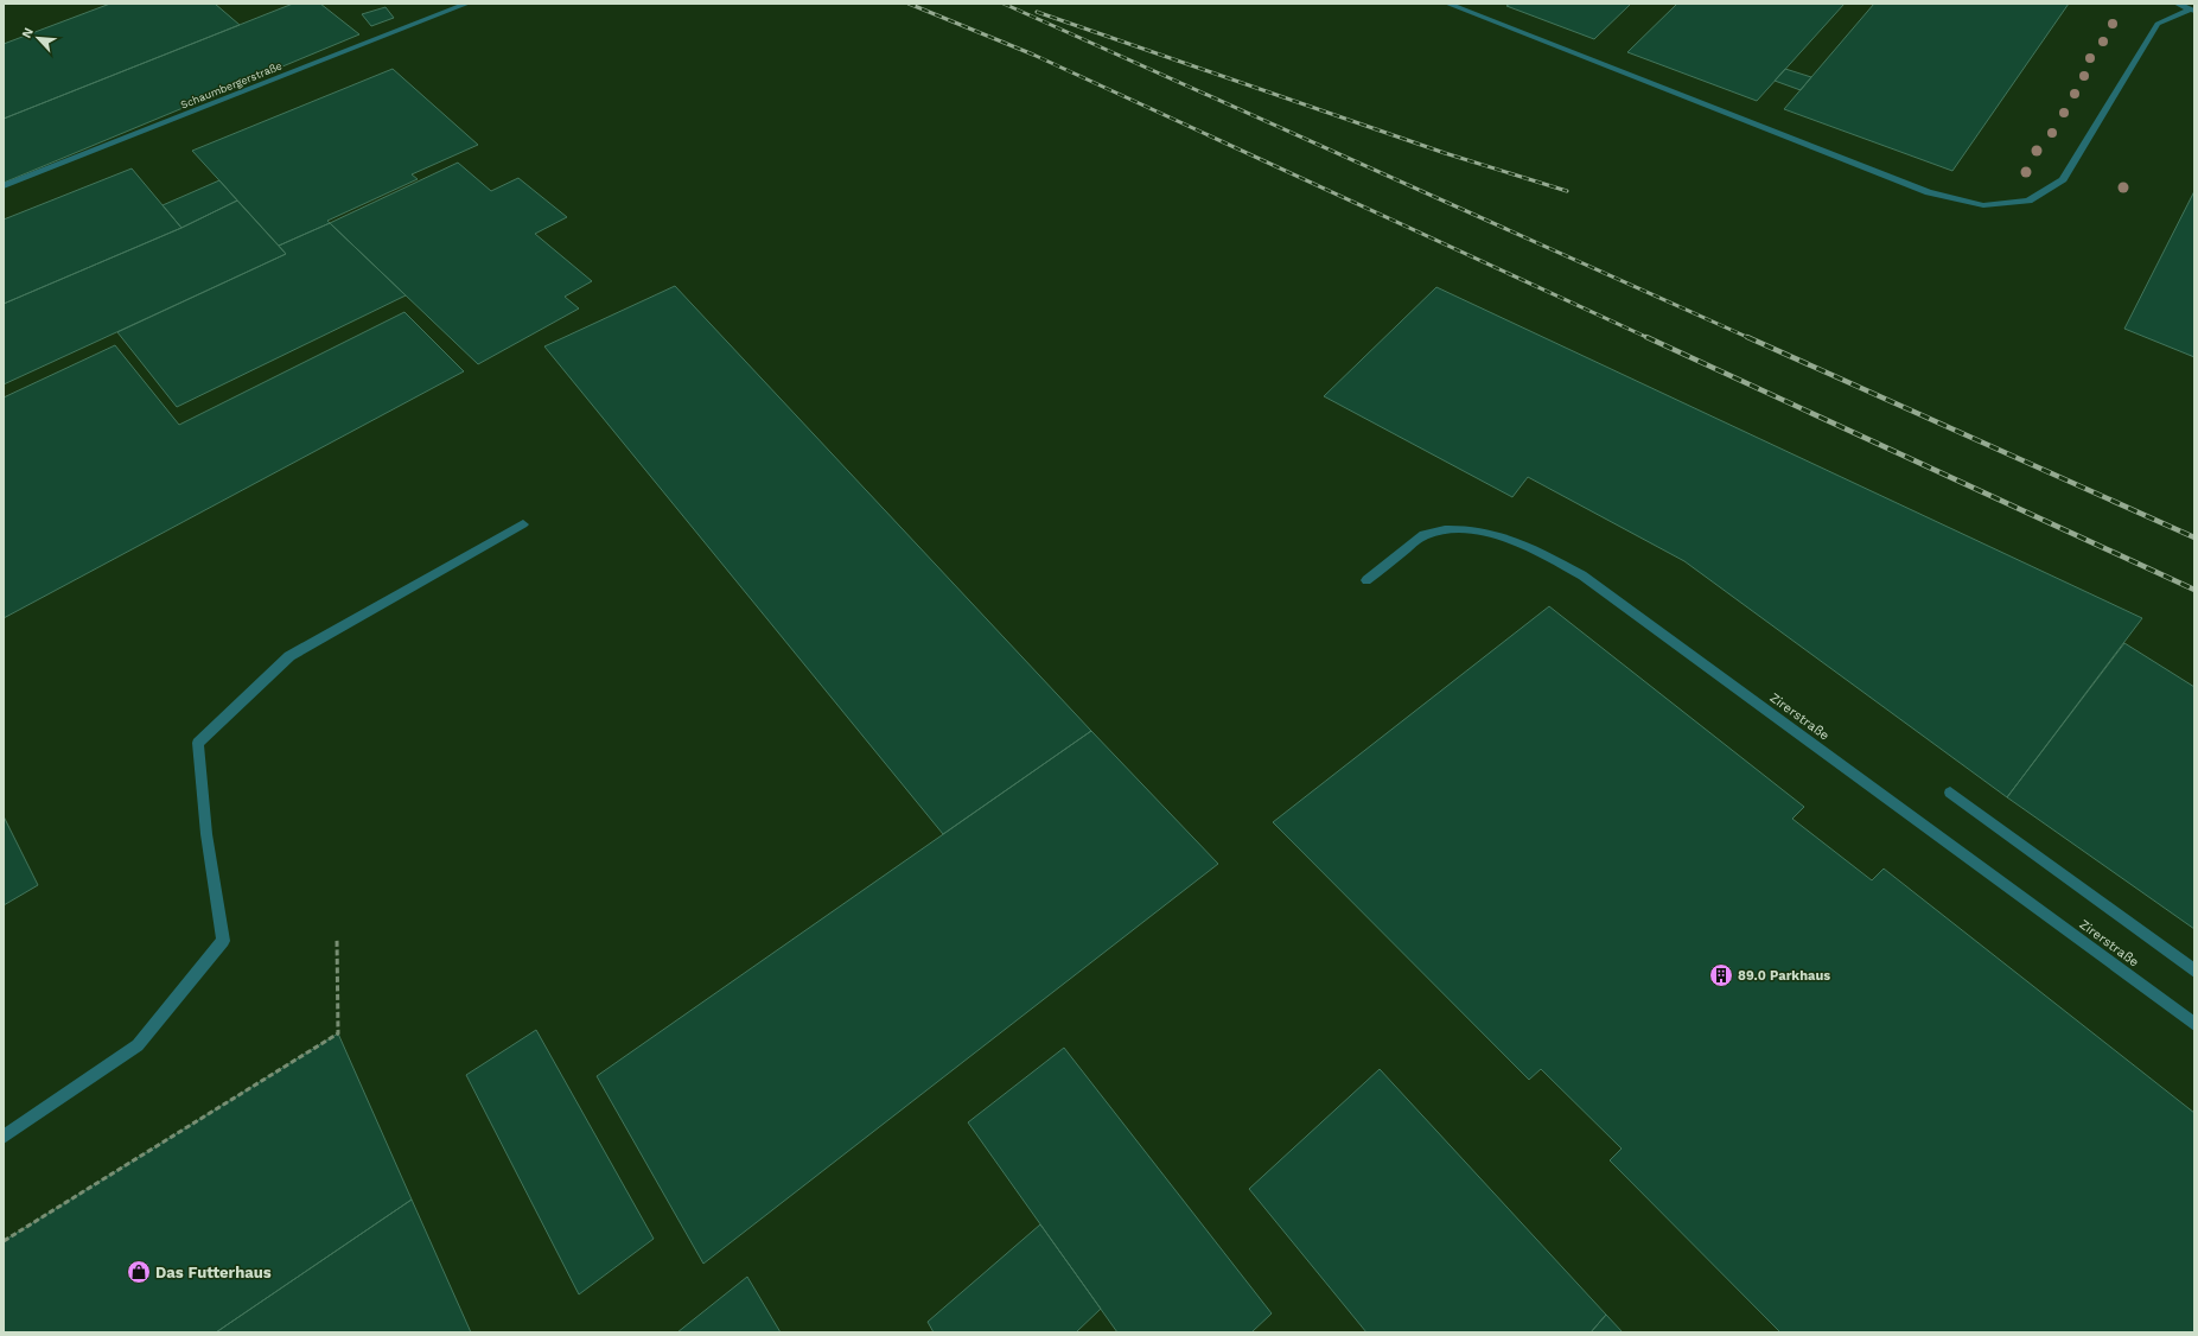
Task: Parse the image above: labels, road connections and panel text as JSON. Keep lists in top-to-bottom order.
{
  "streets": {
    "street": ["Schaumbergerstraße", "Zirerstraße"]
  },
  "places": {
    "building": ["89.0 Parkhaus"],
    "shop": ["Das Futterhaus"]
  },
  "north": "top left"
}
